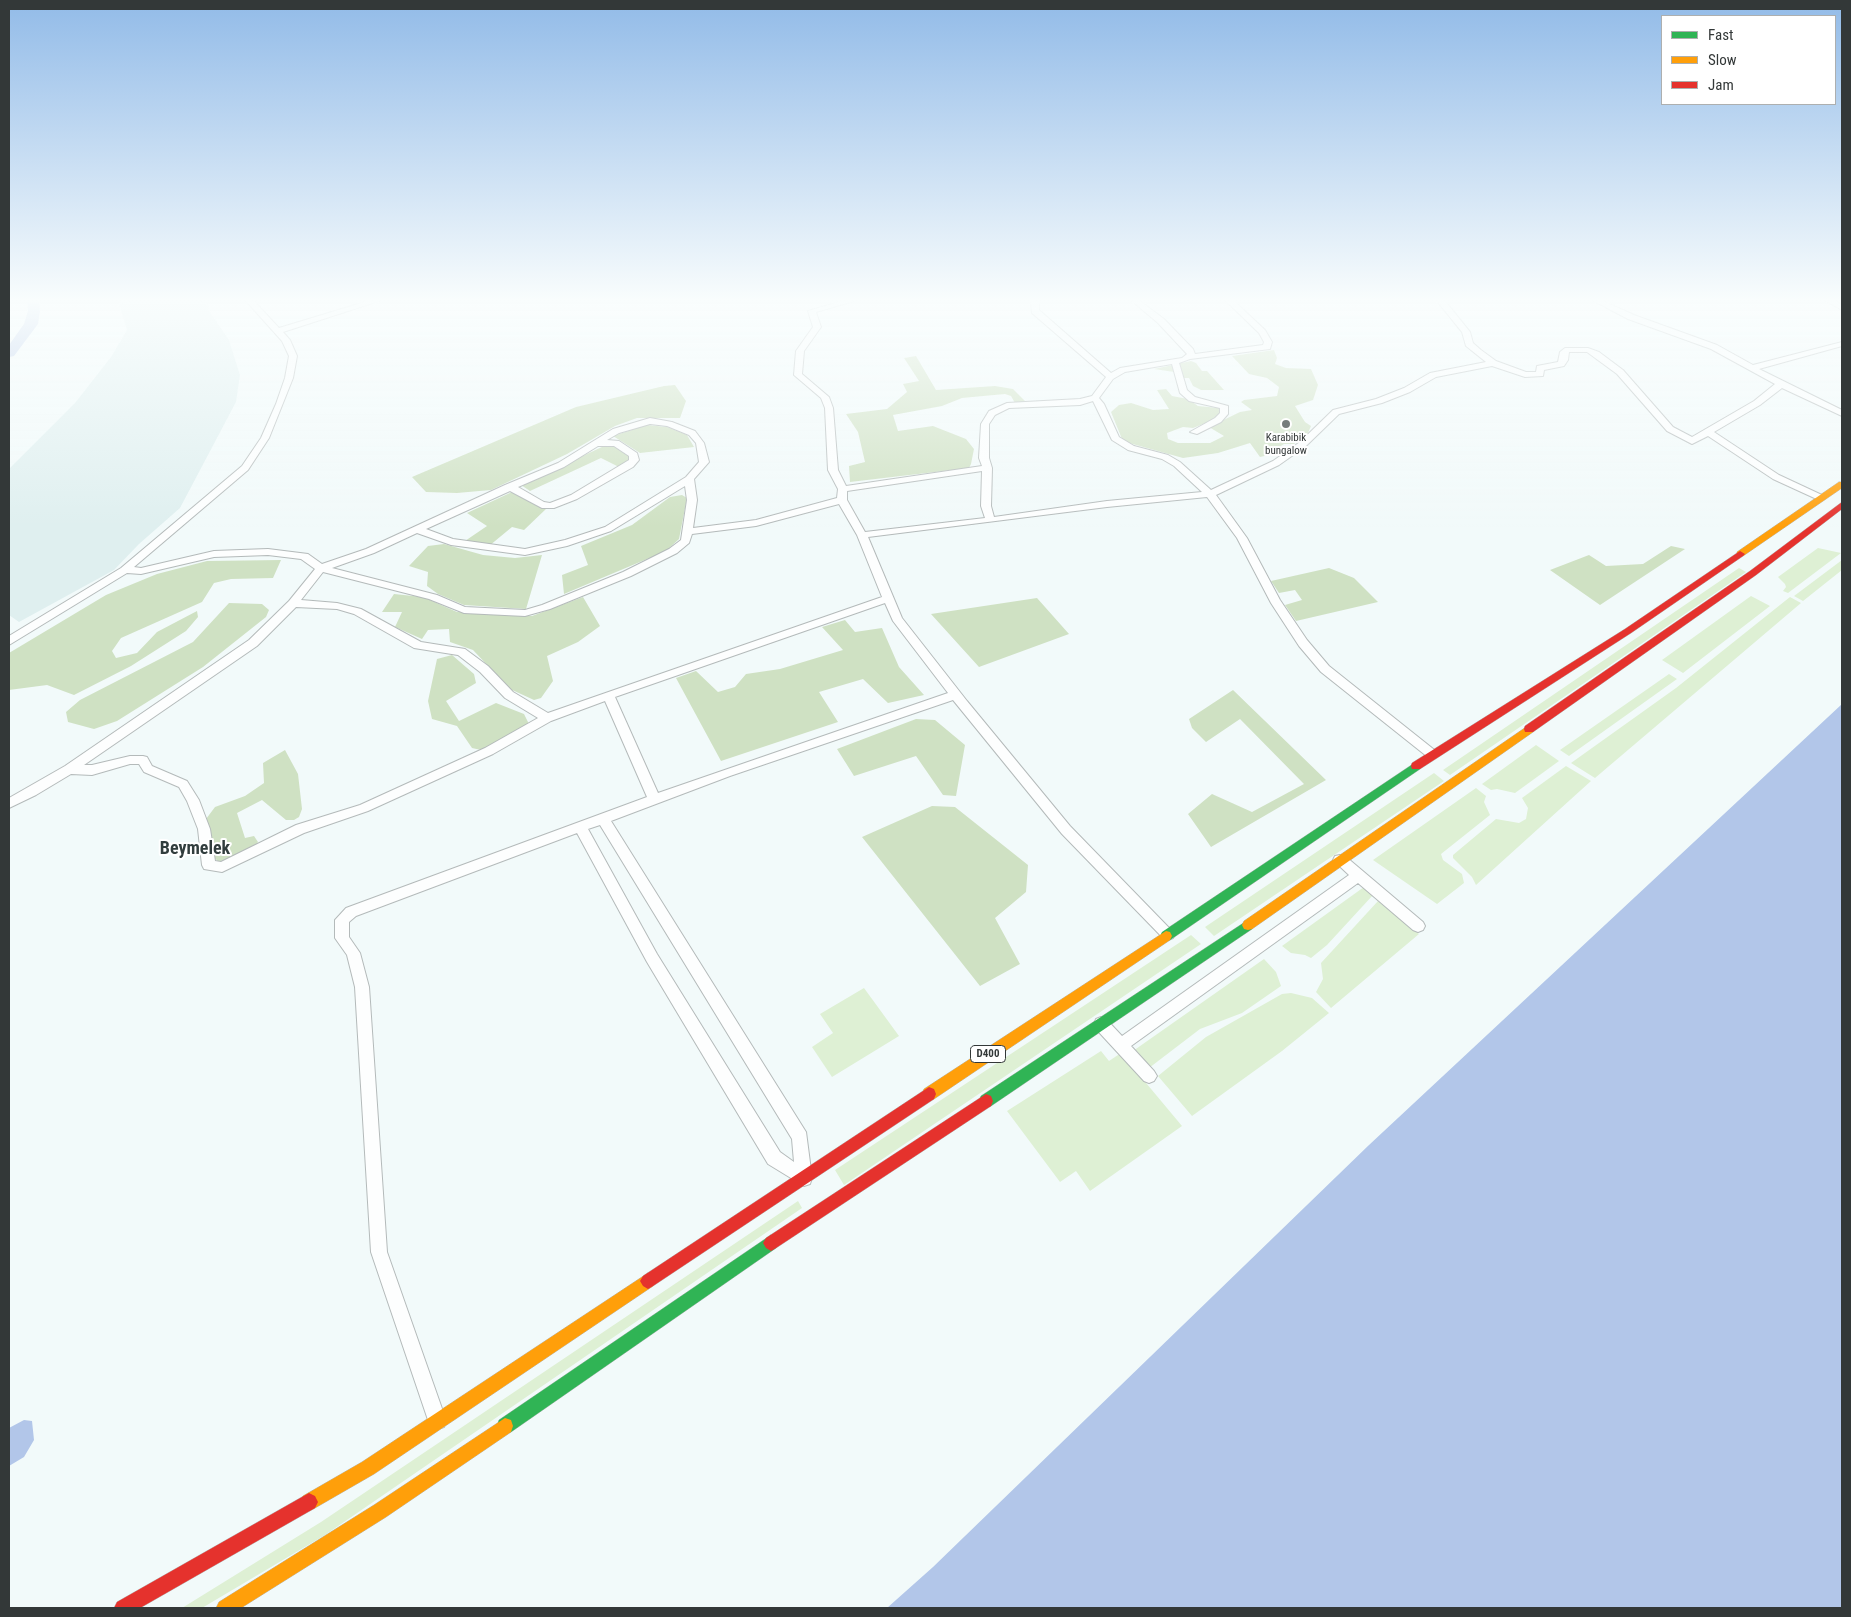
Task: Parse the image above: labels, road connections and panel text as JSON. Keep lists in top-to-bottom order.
{
  "streets": {
    "highway": ["D400"]
  },
  "districts": ["Beymelek"],
  "places": ["Karabibik bungalow"],
  "legend": ["Fast", "Slow", "Jam"]
}
